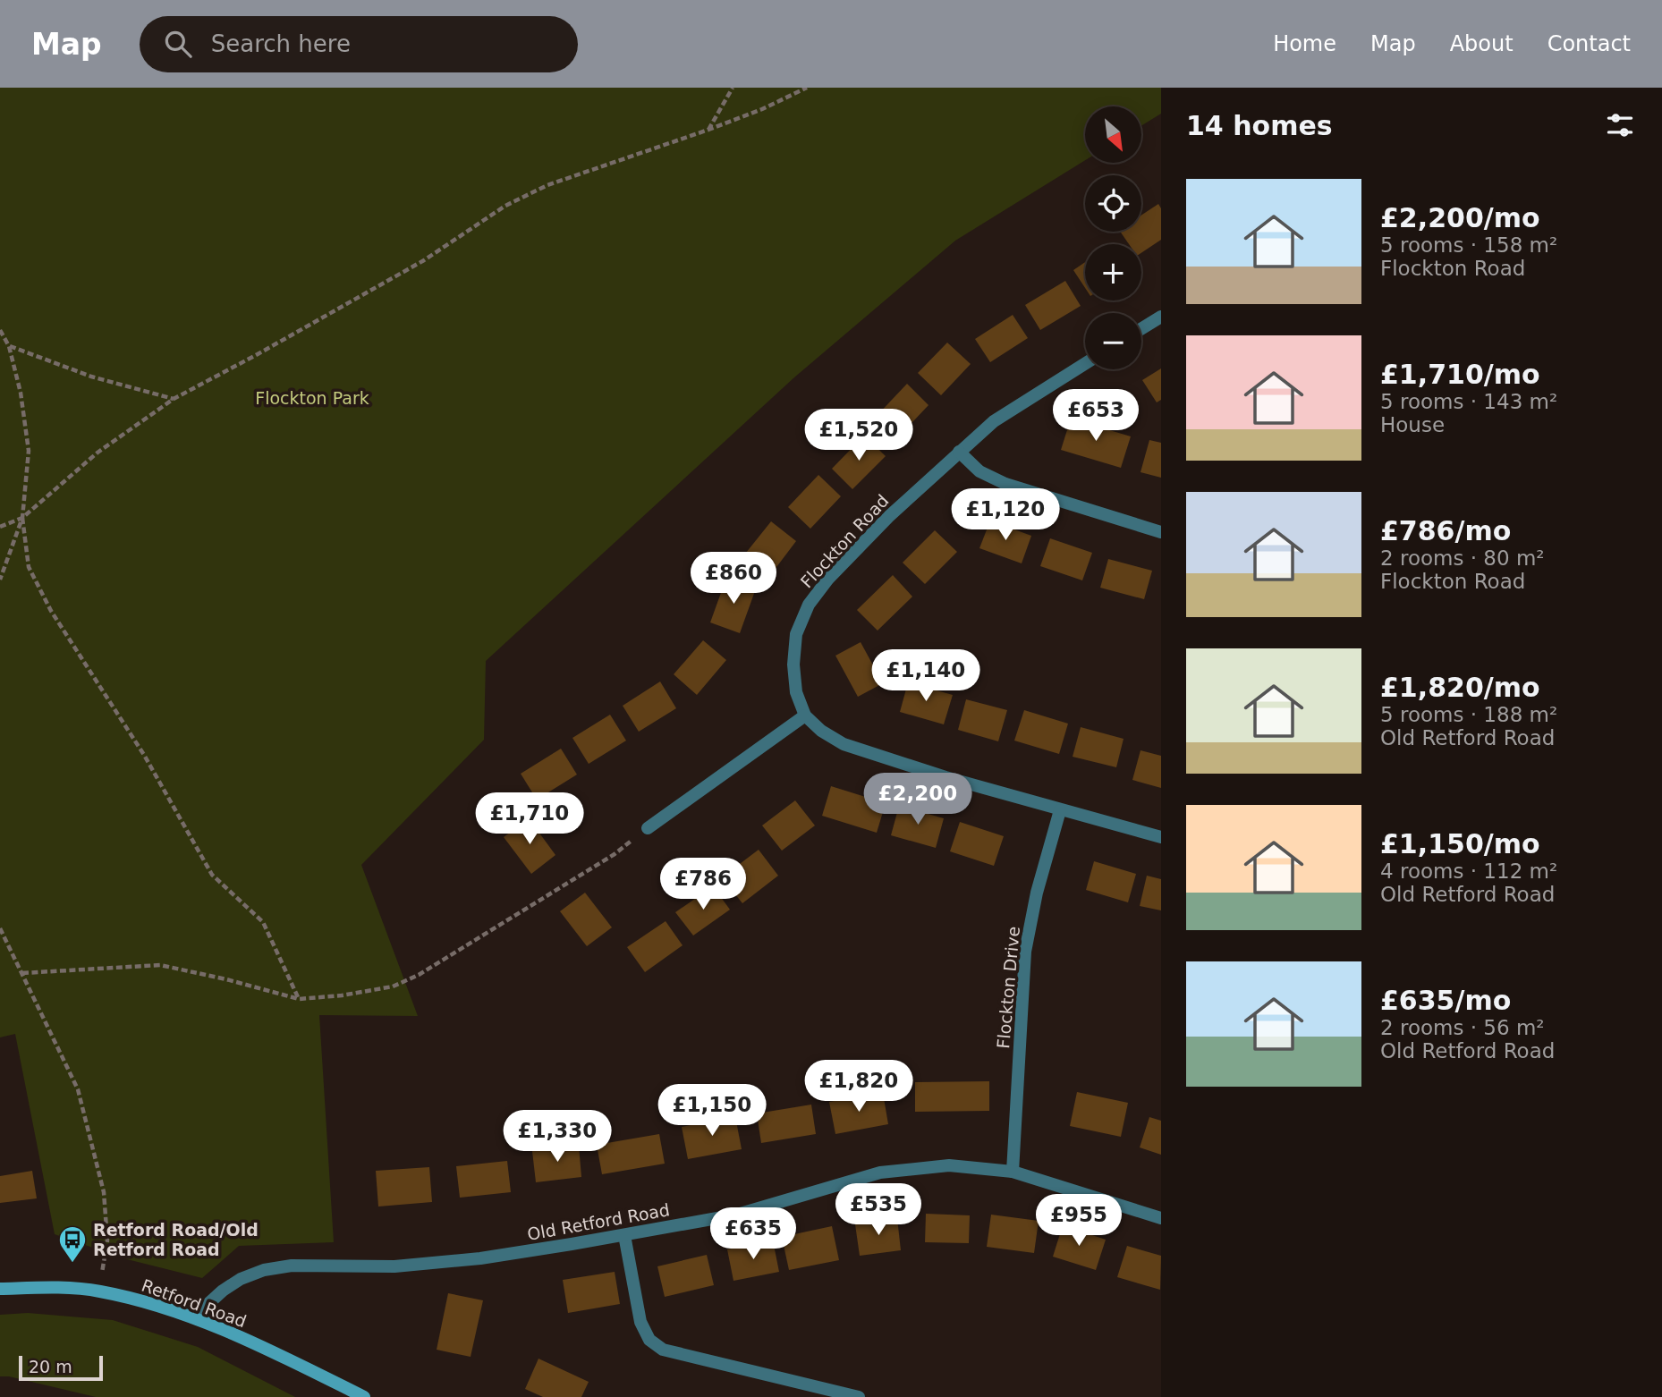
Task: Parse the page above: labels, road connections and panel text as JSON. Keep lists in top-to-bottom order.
{
  "streets": {
    "main road": ["Retford Road"],
    "street": ["Flockton Road", "Flockton Drive", "Old Retford Road"]
  },
  "crossings": [
    ["Flockton Drive", "Old Retford Road"],
    ["Old Retford Road", "Retford Road"]
  ],
  "parks": ["Flockton Park"],
  "places": {
    "bus stop": ["Retford Road/Old Retford Road"]
  },
  "scale_bar": "20 m",
  "north": "bottom right",
  "page": {
    "header": "Map",
    "search": "Search here",
    "nav": [
      "Home",
      "Map",
      "About",
      "Contact"
    ],
    "heading": "14 homes",
    "map_buttons": ["+", "−"],
    "list": [
      {
        "name": "£2,200/mo",
        "note": "5 rooms · 158 m² · Flockton Road"
      },
      {
        "name": "£1,710/mo",
        "note": "5 rooms · 143 m² · House"
      },
      {
        "name": "£786/mo",
        "note": "2 rooms · 80 m² · Flockton Road"
      },
      {
        "name": "£1,820/mo",
        "note": "5 rooms · 188 m² · Old Retford Road"
      },
      {
        "name": "£1,150/mo",
        "note": "4 rooms · 112 m² · Old Retford Road"
      },
      {
        "name": "£635/mo",
        "note": "2 rooms · 56 m² · Old Retford Road"
      }
    ],
    "price": [
      "£653",
      "£1,520",
      "£1,120",
      "£860",
      "£1,140",
      "£2,200",
      "£1,710",
      "£786",
      "£1,820",
      "£1,150",
      "£1,330",
      "£535",
      "£955",
      "£635"
    ],
    "scale": "20 m"
  }
}
